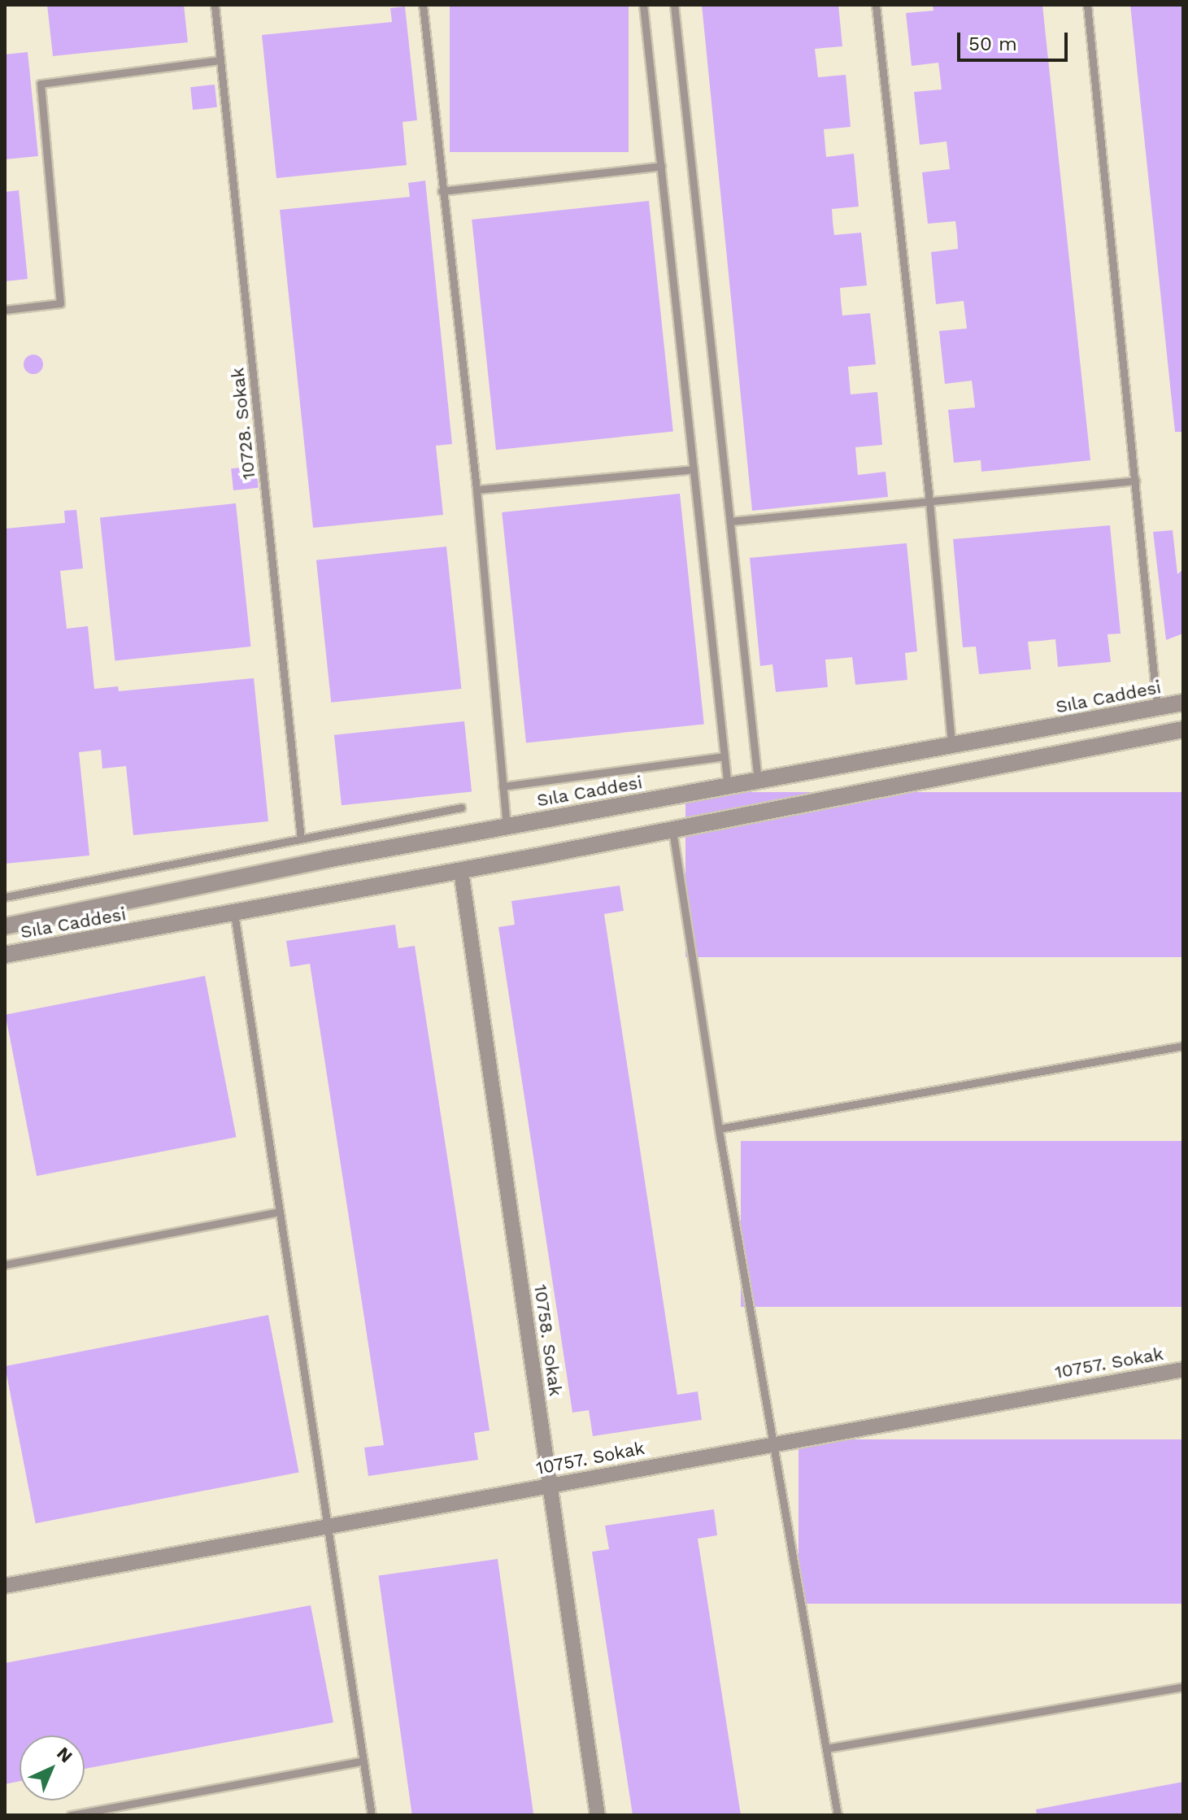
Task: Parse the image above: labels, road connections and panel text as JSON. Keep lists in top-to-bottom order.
{
  "streets": {
    "street": ["Sıla Caddesi", "10758. Sokak", "10757. Sokak"],
    "lane": ["10728. Sokak"]
  },
  "crossings": [
    ["Sıla Caddesi", "10758. Sokak"],
    ["10758. Sokak", "10757. Sokak"]
  ],
  "scale_bar": "50 m",
  "north": "top right"
}
